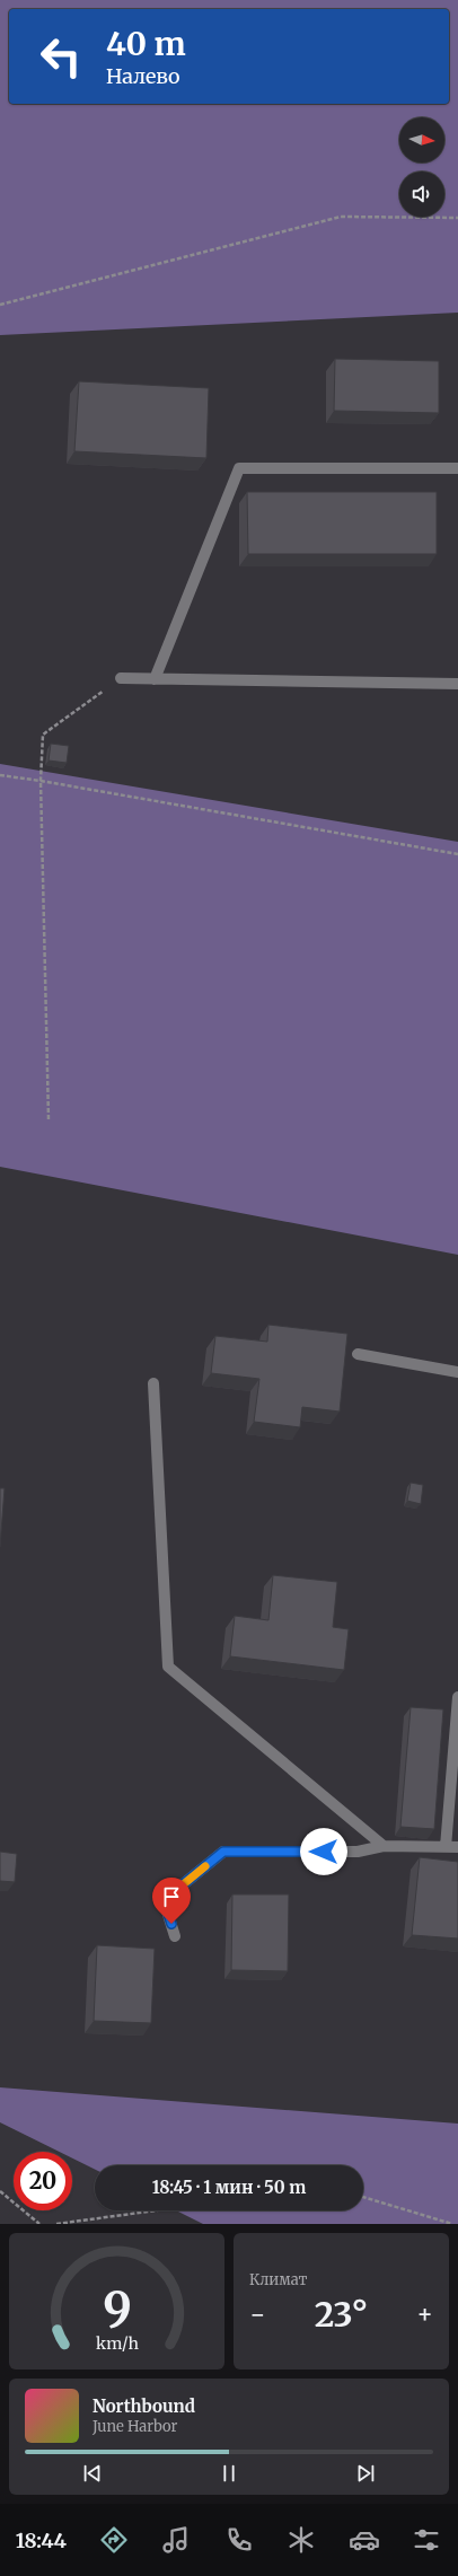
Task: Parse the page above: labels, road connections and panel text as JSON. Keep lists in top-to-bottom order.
{
  "north": "right",
  "page": {
    "turn": ["40 m", "Налево"],
    "limit": "20",
    "trip": "18:45 · 1 мин · 50 m",
    "tile": "Климат",
    "heat": ["−", "23°", "+"],
    "song": ["Northbound", "June Harbor"],
    "tabs": "18:44",
    "gauge": ["9", "km/h"]
  }
}
